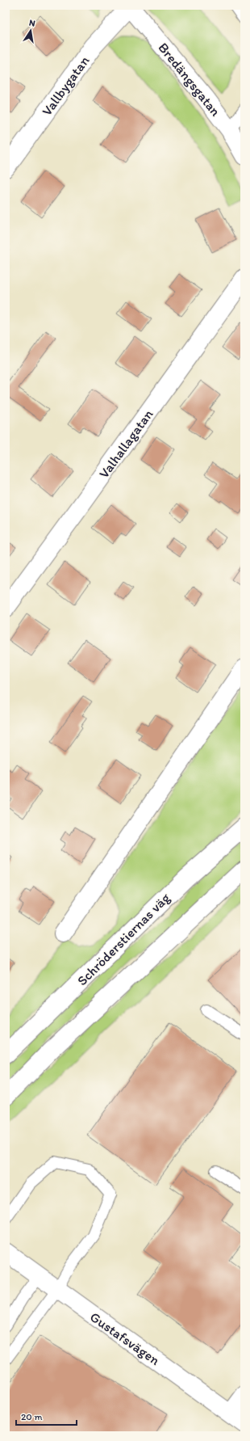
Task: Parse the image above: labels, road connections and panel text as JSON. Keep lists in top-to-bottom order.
{
  "streets": {
    "street": [
      "Bredängsgatan",
      "Vallbygatan",
      "Valhallagatan",
      "Schröderstiernas väg",
      "Gustafsvägen"
    ]
  },
  "crossings": [
    ["Bredängsgatan", "Vallbygatan"]
  ],
  "scale_bar": "20 m",
  "north": "top"
}
